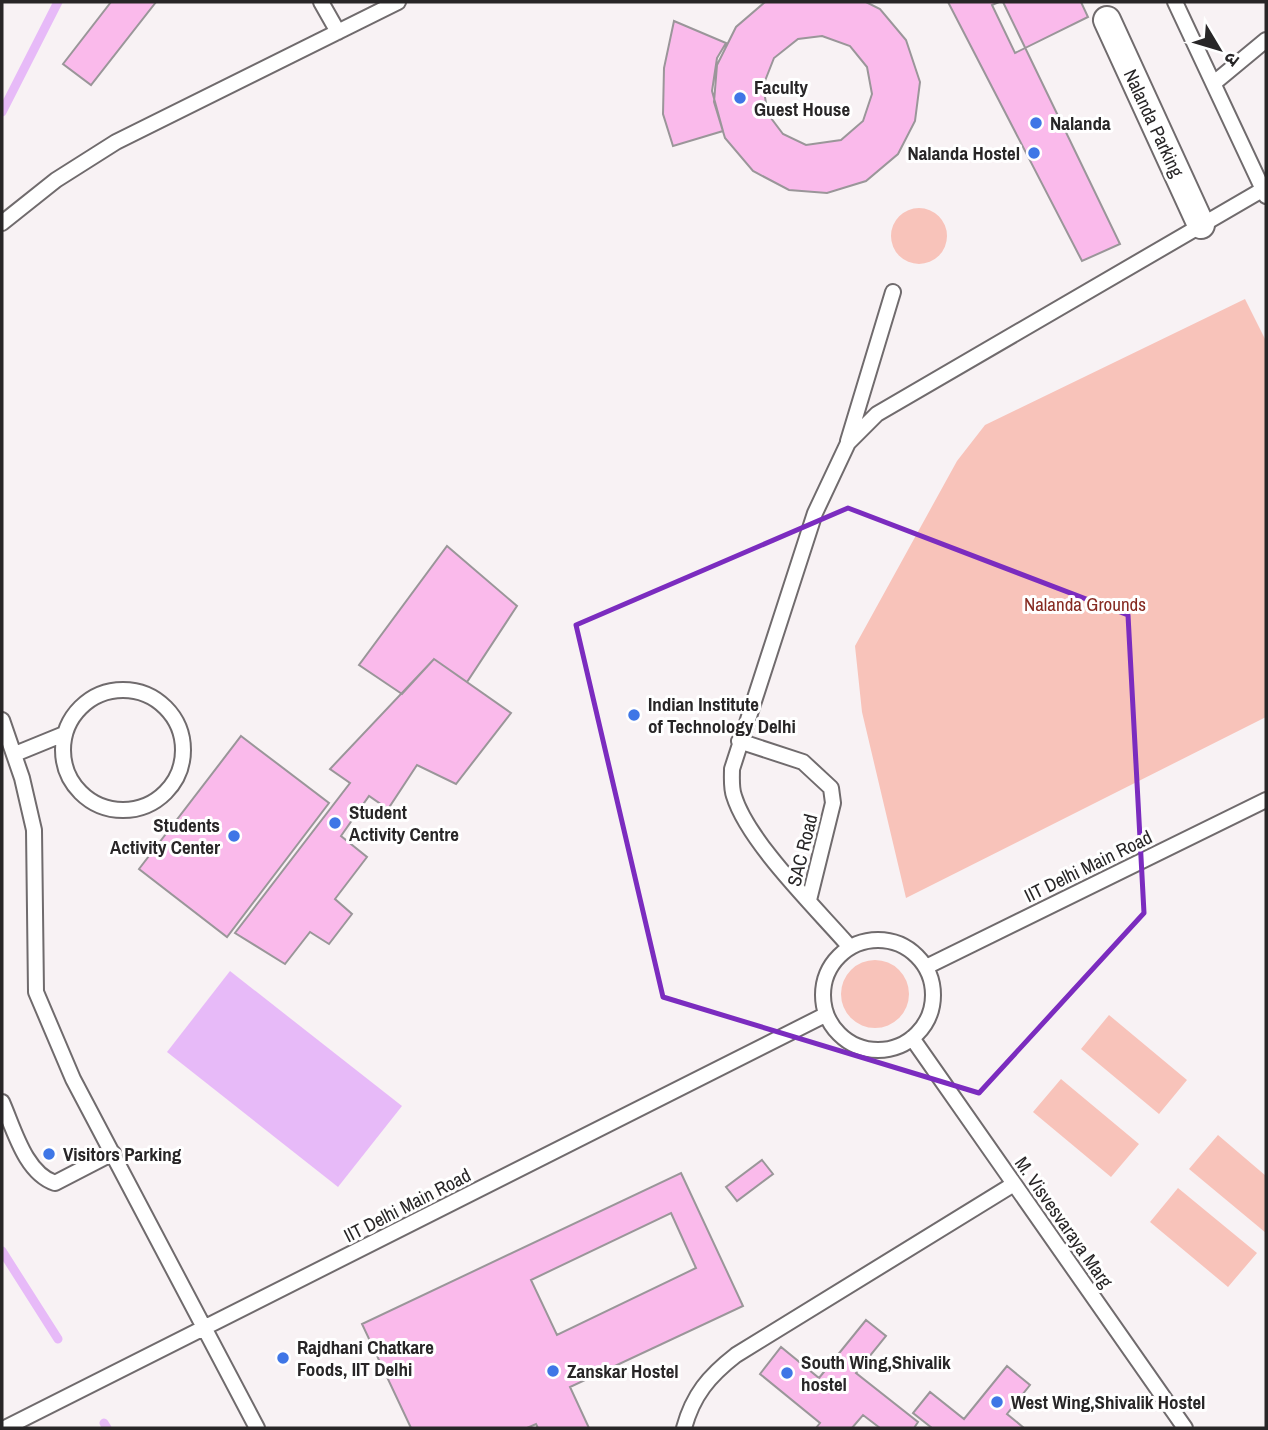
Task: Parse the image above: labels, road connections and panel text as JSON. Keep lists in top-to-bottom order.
{
  "streets": {
    "street": ["Nalanda Parking"],
    "lane": ["SAC Road", "IIT Delhi Main Road", "M. Visvesvaraya Marg"]
  },
  "crossings": [
    ["IIT Delhi Main Road", "M. Visvesvaraya Marg"]
  ],
  "parks": ["Nalanda Grounds"],
  "places": [
    "Faculty Guest House",
    "Nalanda",
    "Nalanda Hostel",
    "Indian Institute of Technology Delhi",
    "Student Activity Centre",
    "Students Activity Center",
    "Visitors Parking",
    "Rajdhani Chatkare Foods, IIT Delhi",
    "Zanskar Hostel",
    "South Wing,Shivalik hostel",
    "West Wing,Shivalik Hostel"
  ],
  "north": "bottom right"
}
